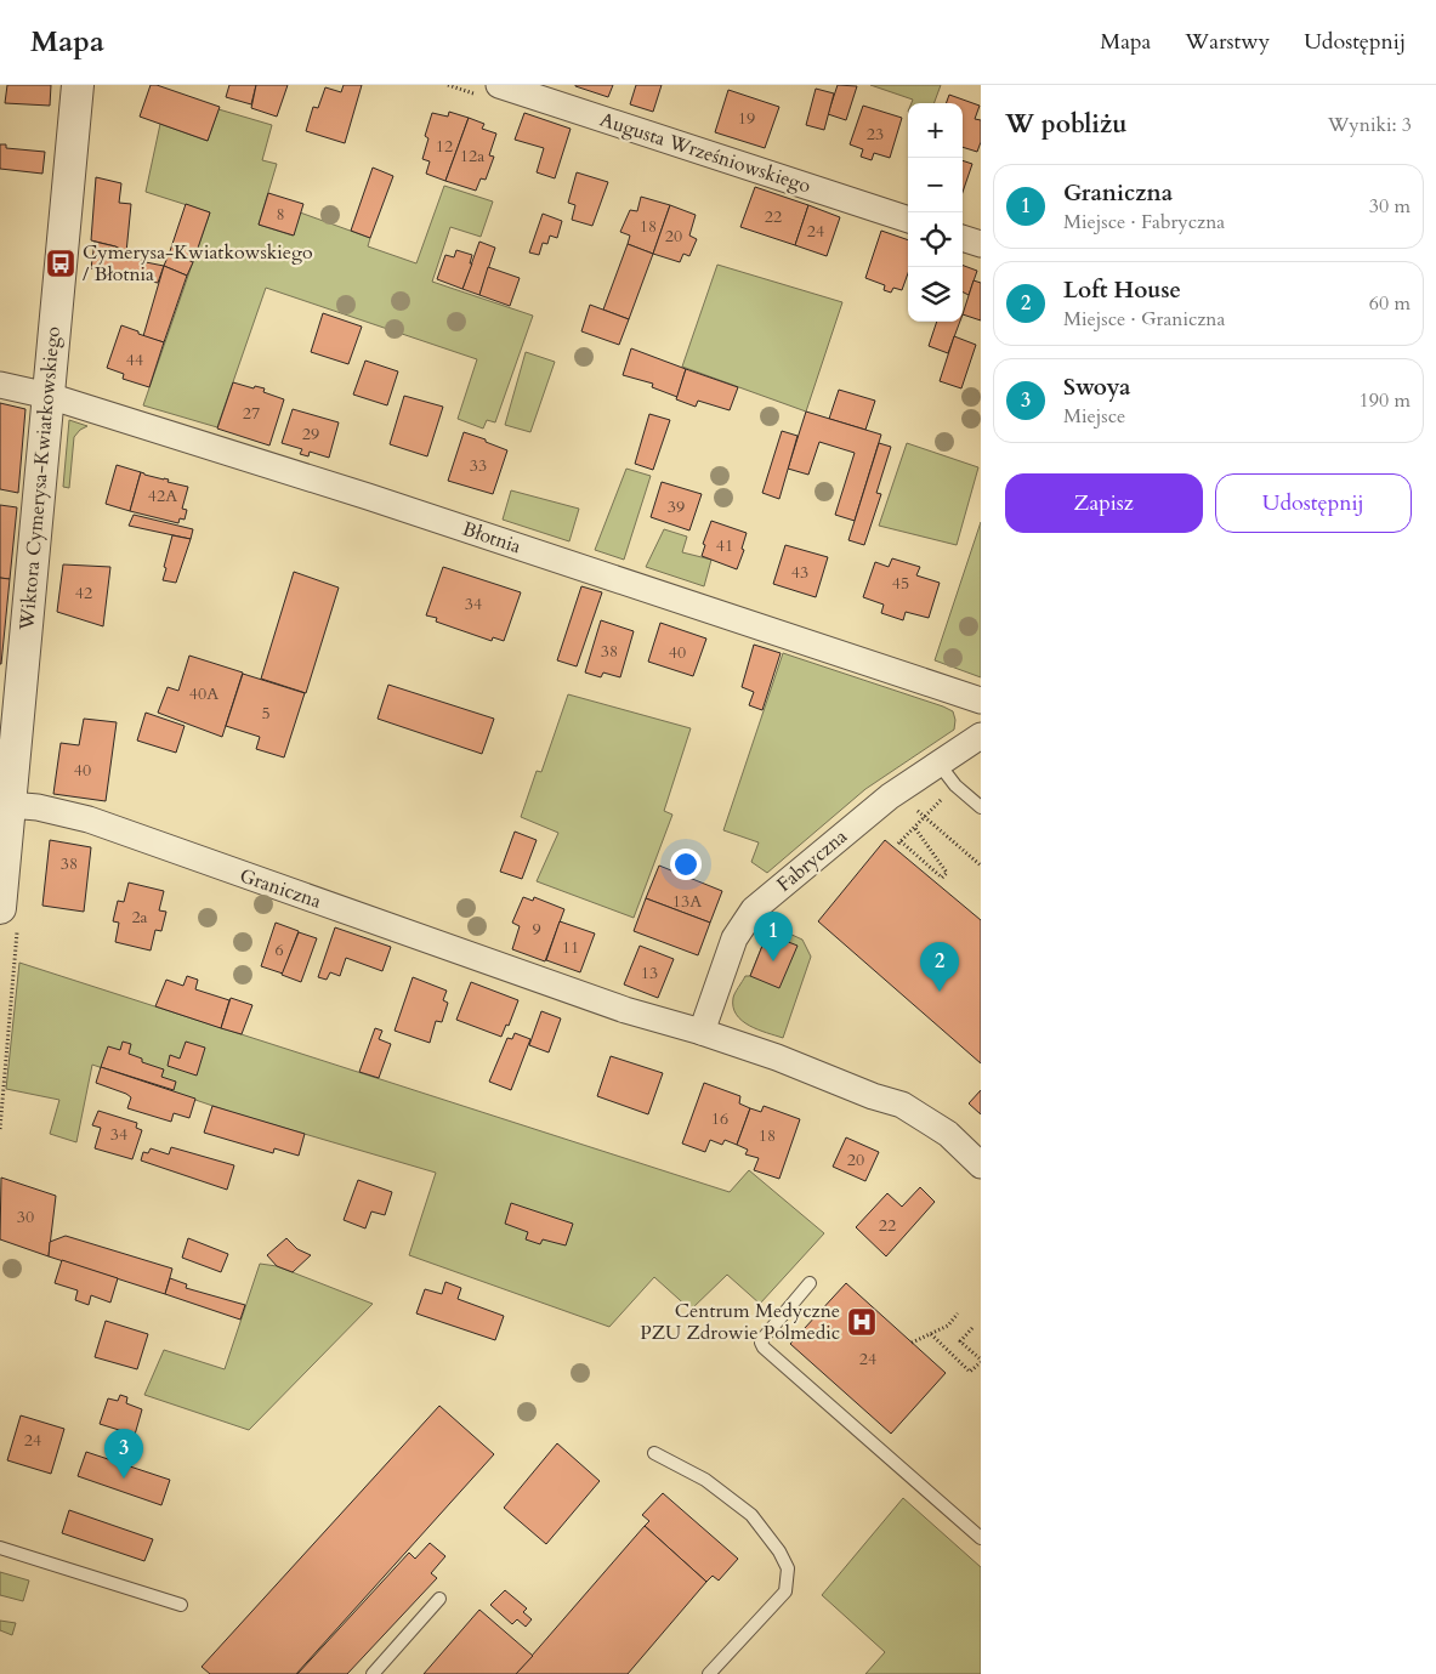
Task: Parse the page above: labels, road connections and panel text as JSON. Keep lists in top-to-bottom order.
{
  "streets": {
    "street": [
      "Augusta Wrześniowskiego",
      "Wiktora Cymerysa-Kwiatkowskiego",
      "Błotnia",
      "Fabryczna",
      "Graniczna"
    ]
  },
  "crossings": [
    ["Wiktora Cymerysa-Kwiatkowskiego", "Błotnia"],
    ["Wiktora Cymerysa-Kwiatkowskiego", "Graniczna"],
    ["Fabryczna", "Graniczna"]
  ],
  "places": {
    "bus stop": ["Cymerysa-Kwiatkowskiego / Błotnia"],
    "hospital": ["Centrum Medyczne PZU Zdrowie Polmedic"]
  },
  "house_numbers": [
    "19",
    "23",
    "12",
    "12a",
    "8",
    "22",
    "18",
    "24",
    "20",
    "44",
    "27",
    "29",
    "33",
    "42A",
    "39",
    "41",
    "43",
    "45",
    "42",
    "34",
    "38",
    "40",
    "40A",
    "5",
    "40",
    "38",
    "13A",
    "2a",
    "9",
    "11",
    "6",
    "13",
    "16",
    "34",
    "18",
    "20",
    "30",
    "22",
    "24",
    "24"
  ],
  "page": {
    "header": "Mapa",
    "nav": ["Mapa", "Warstwy", "Udostępnij"],
    "heading": ["W pobliżu", "Wyniki: 3"],
    "map_buttons": ["+", "−"],
    "list": [
      {
        "mark": "1",
        "name": "Graniczna",
        "note": "Miejsce · Fabryczna",
        "value": "30 m"
      },
      {
        "mark": "2",
        "name": "Loft House",
        "note": "Miejsce · Graniczna",
        "value": "60 m"
      },
      {
        "mark": "3",
        "name": "Swoya",
        "note": "Miejsce",
        "value": "190 m"
      }
    ],
    "buttons": ["Zapisz", "Udostępnij"],
    "pins": ["1", "2", "3"]
  }
}
